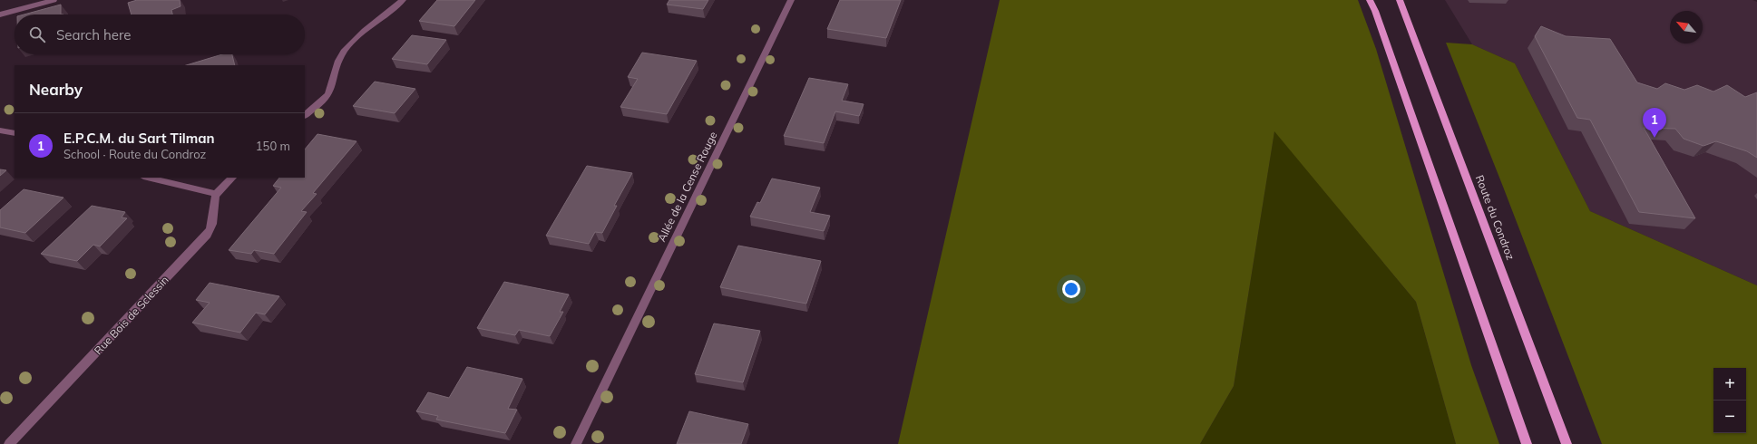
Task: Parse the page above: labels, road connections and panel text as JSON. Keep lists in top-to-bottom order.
{
  "streets": {
    "main road": ["Route du Condroz"],
    "street": ["Allée de la Cense Rouge", "Rue Bois de Sclessin"]
  },
  "north": "top left",
  "page": {
    "search": "Search here",
    "heading": "Nearby",
    "pins": "1",
    "list": [
      {
        "mark": "1",
        "name": "E.P.C.M. du Sart Tilman",
        "note": "School · Route du Condroz",
        "value": "150 m"
      }
    ],
    "map_buttons": ["+", "−"]
  }
}
